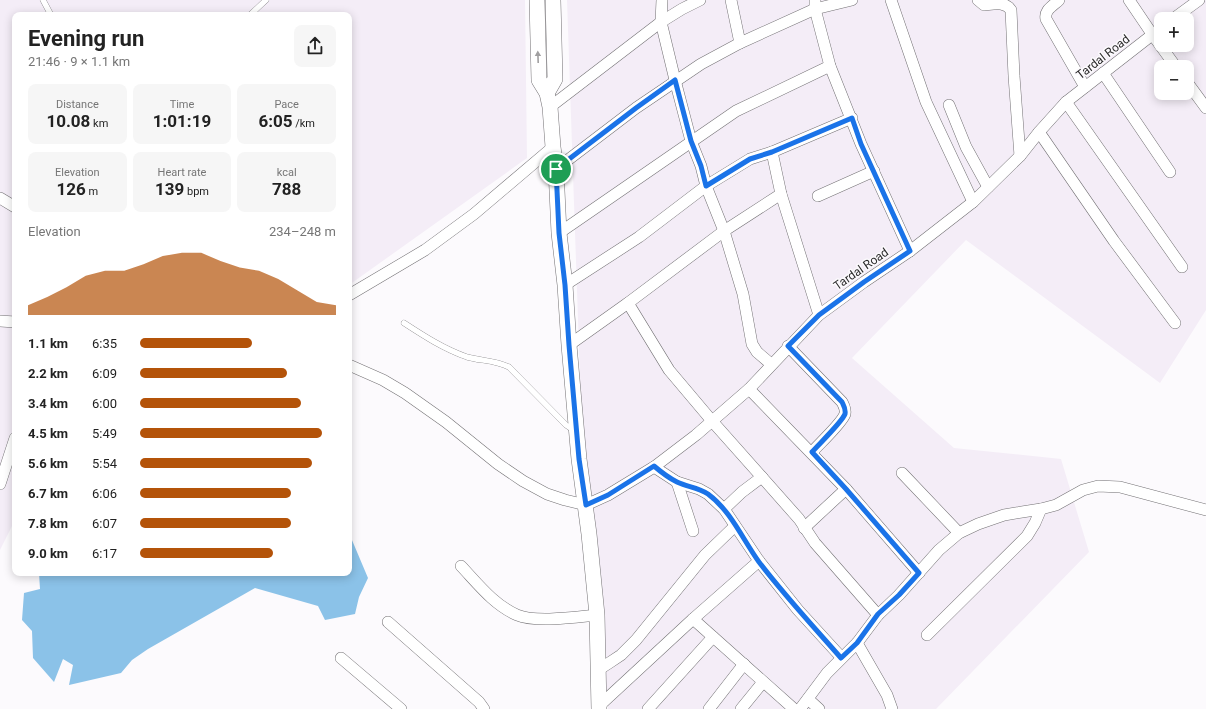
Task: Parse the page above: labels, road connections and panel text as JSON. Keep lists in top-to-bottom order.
{
  "streets": {
    "street": ["Tardal Road"]
  },
  "page": {
    "map_buttons": ["+", "−"],
    "heading": ["Evening run", "21:46 · 9 × 1.1 km"],
    "stats": [
      ["Distance", "10.08 km"],
      ["Time", "1:01:19"],
      ["Pace", "6:05 /km"],
      ["Elevation", "126 m"],
      ["Heart rate", "139 bpm"],
      ["kcal", "788"]
    ],
    "chart": ["Elevation", "234–248 m"],
    "list": [
      {
        "name": "1.1 km",
        "note": "6:35"
      },
      {
        "name": "2.2 km",
        "note": "6:09"
      },
      {
        "name": "3.4 km",
        "note": "6:00"
      },
      {
        "name": "4.5 km",
        "note": "5:49"
      },
      {
        "name": "5.6 km",
        "note": "5:54"
      },
      {
        "name": "6.7 km",
        "note": "6:06"
      },
      {
        "name": "7.8 km",
        "note": "6:07"
      },
      {
        "name": "9.0 km",
        "note": "6:17"
      }
    ]
  }
}
